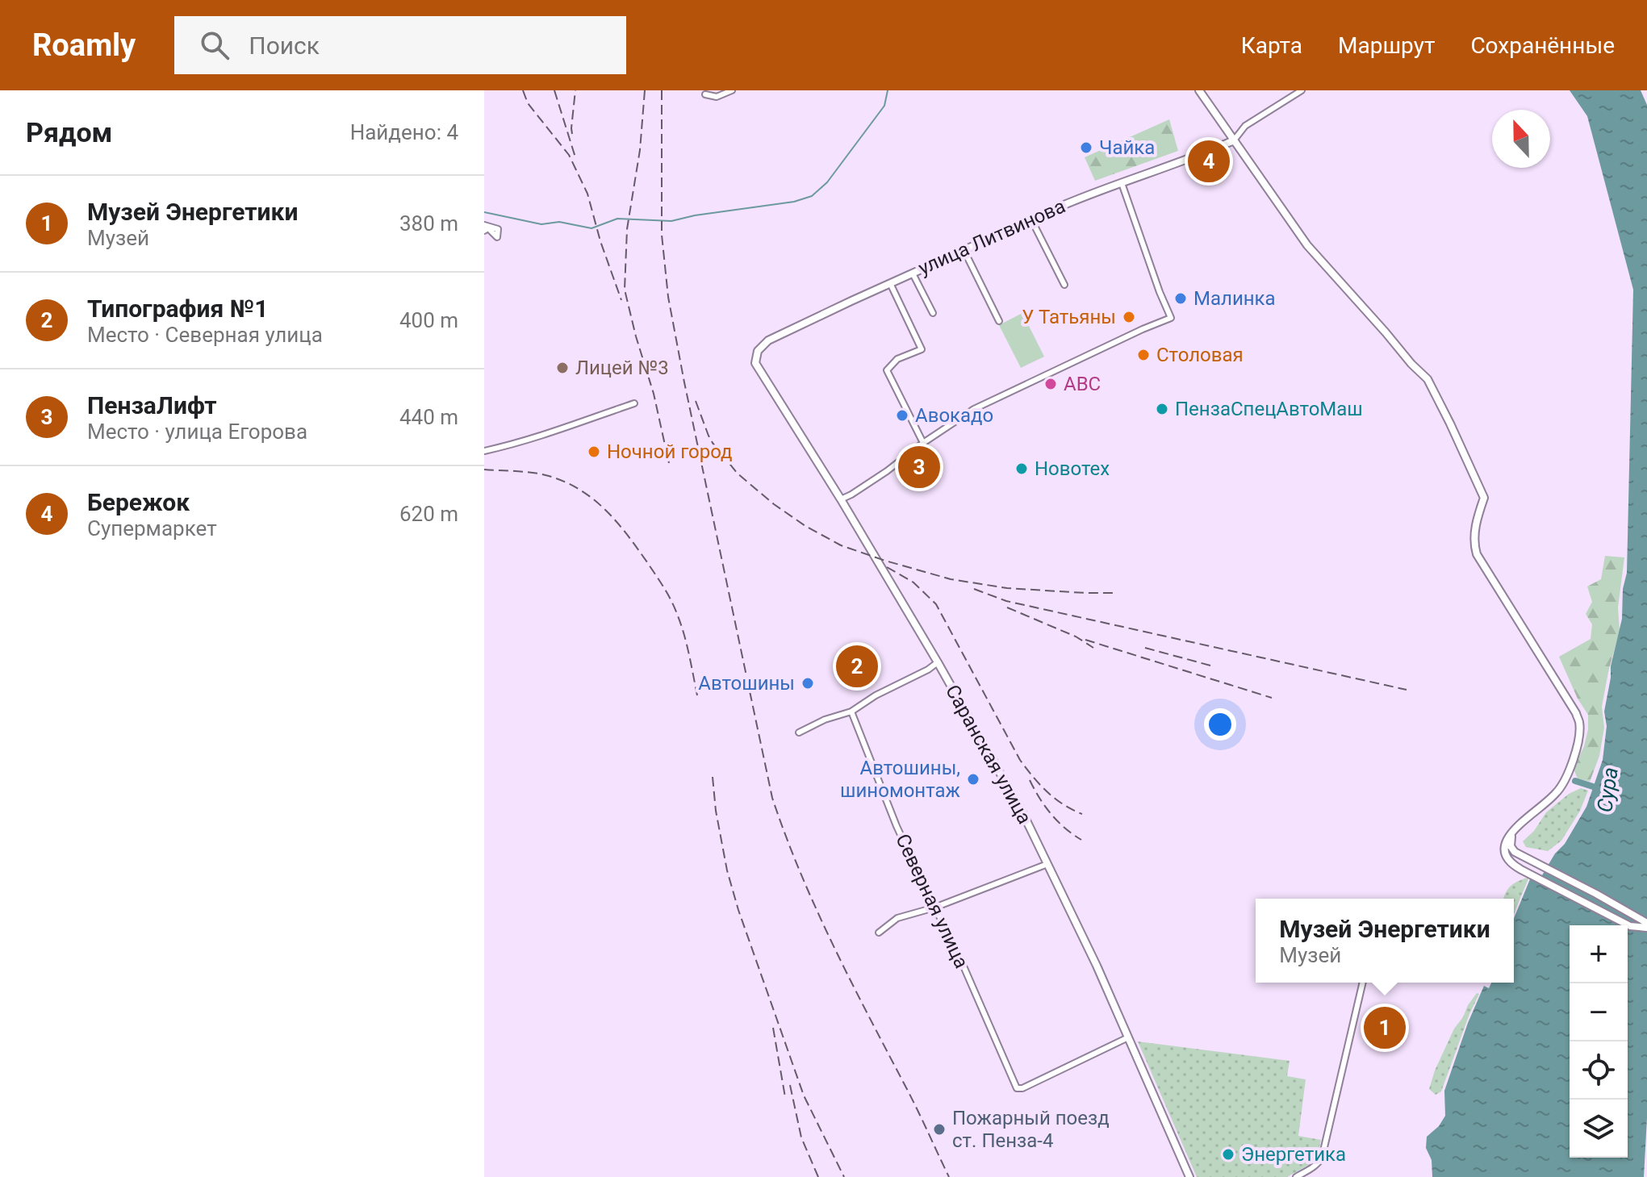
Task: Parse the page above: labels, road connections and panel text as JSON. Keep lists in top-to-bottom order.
{
  "streets": {
    "main road": ["улица Литвинова", "Саранская улица"],
    "street": ["Северная улица"]
  },
  "crossings": [
    ["улица Литвинова", "Саранская улица"],
    ["Саранская улица", "Северная улица"]
  ],
  "water": ["Сура"],
  "places": [
    "Чайка",
    "Малинка",
    "У Татьяны",
    "Столовая",
    "Лицей №3",
    "ABC",
    "ПензаСпецАвтоМаш",
    "Авокадо",
    "Ночной город",
    "Новотех",
    "Автошины",
    "Автошины, шиномонтаж",
    "Пожарный поезд ст. Пенза-4",
    "Энергетика"
  ],
  "north": "top",
  "page": {
    "header": "Roamly",
    "search": "Поиск",
    "nav": ["Карта", "Маршрут", "Сохранённые"],
    "heading": ["Рядом", "Найдено: 4"],
    "pins": [
      "4",
      "3",
      "2",
      "1"
    ],
    "list": [
      {
        "mark": "1",
        "name": "Музей Энергетики",
        "note": "Музей",
        "value": "380 m"
      },
      {
        "mark": "2",
        "name": "Типография №1",
        "note": "Место · Северная улица",
        "value": "400 m"
      },
      {
        "mark": "3",
        "name": "ПензаЛифт",
        "note": "Место · улица Егорова",
        "value": "440 m"
      },
      {
        "mark": "4",
        "name": "Бережок",
        "note": "Супермаркет",
        "value": "620 m"
      }
    ],
    "popup": ["Музей Энергетики", "Музей"],
    "map_buttons": ["+", "−"]
  }
}
